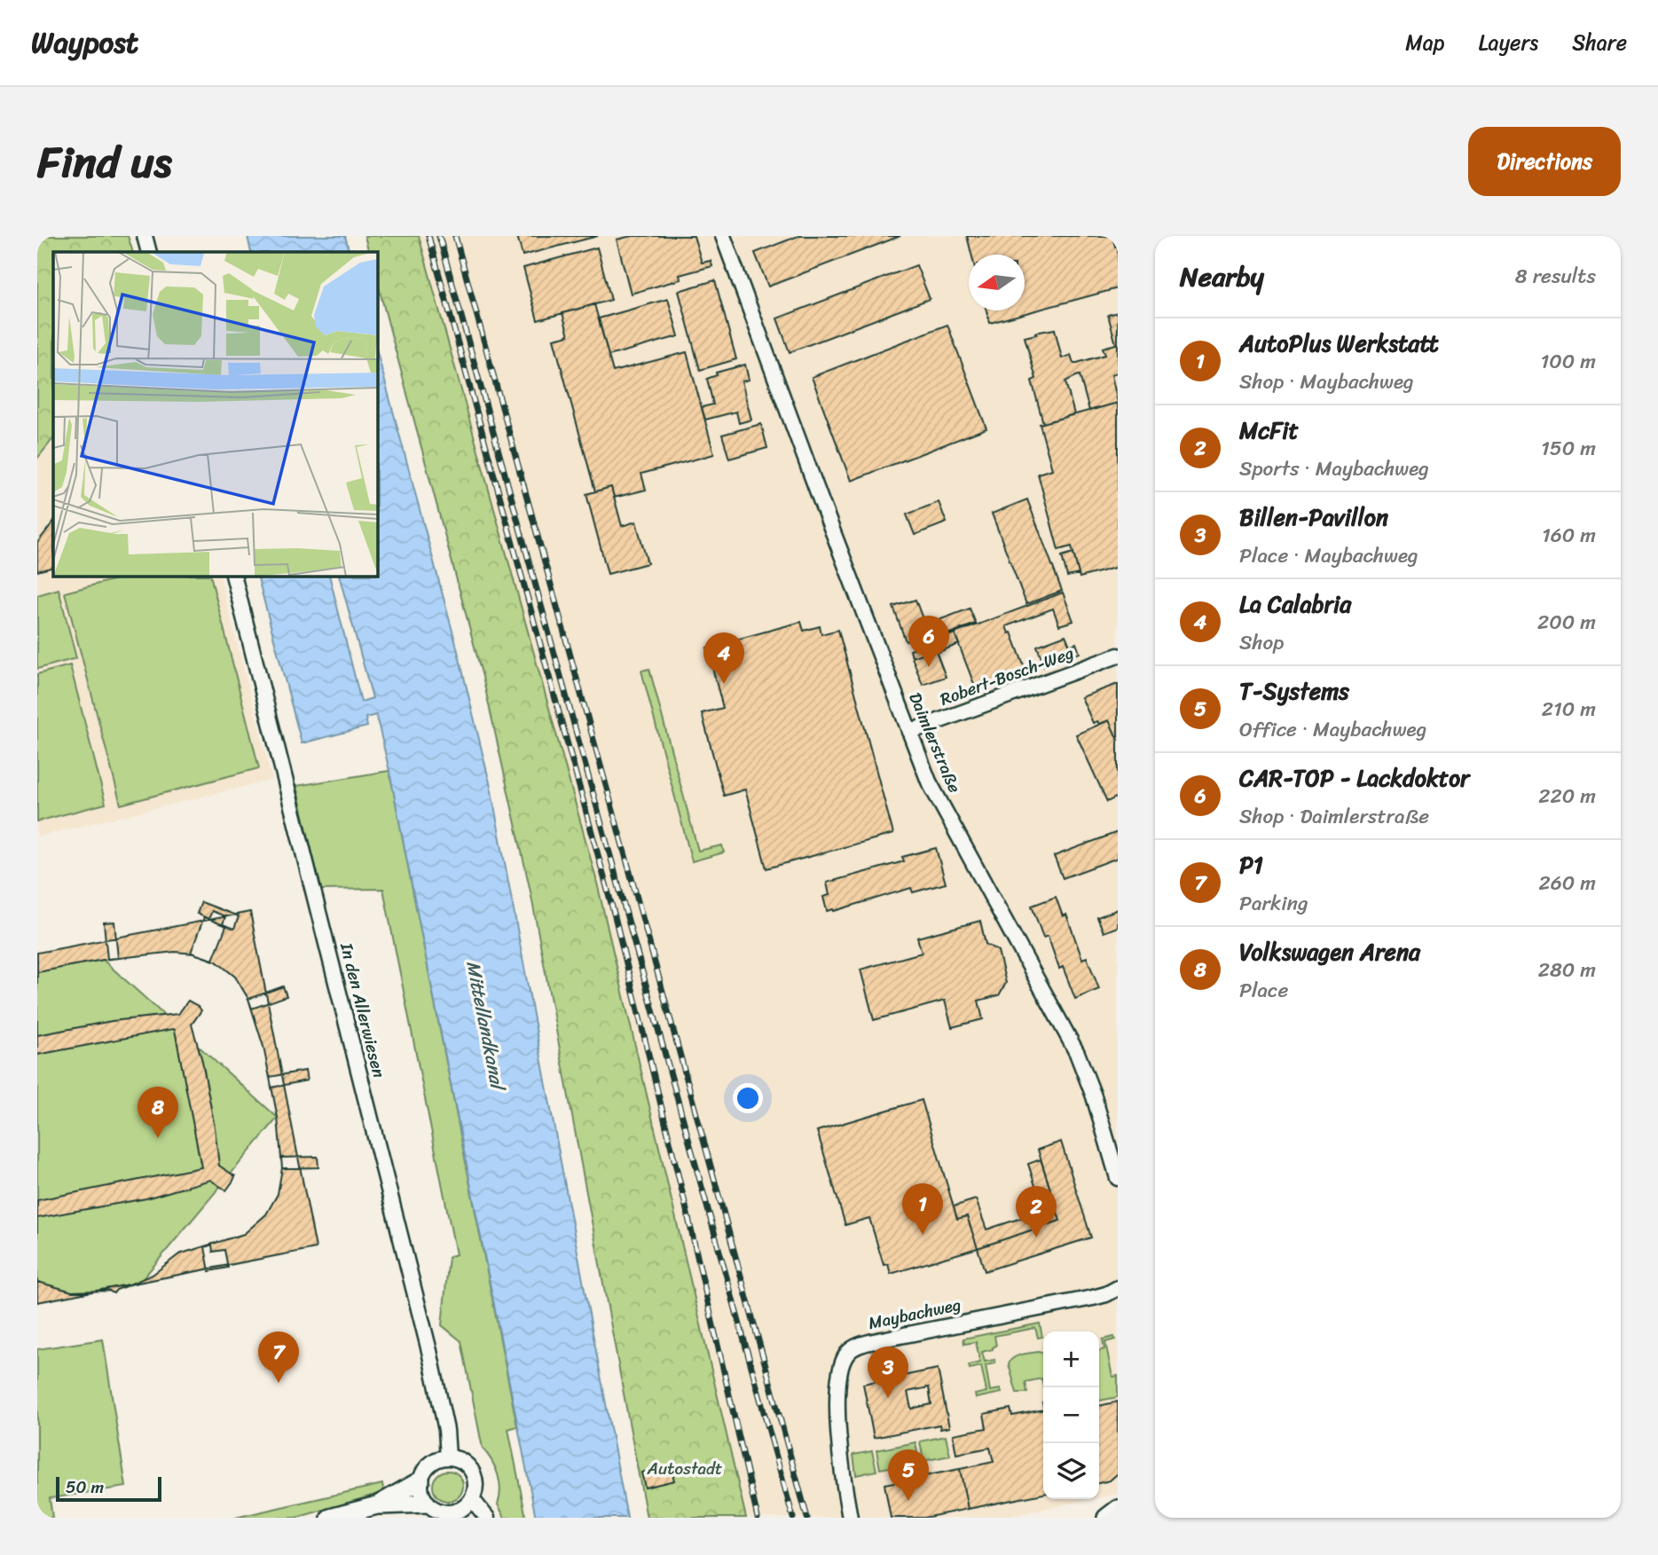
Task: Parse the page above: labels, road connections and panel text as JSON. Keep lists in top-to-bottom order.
{
  "streets": {
    "street": [
      "Robert-Bosch-Weg",
      "Daimlerstraße",
      "In den Allerwiesen",
      "Maybachweg"
    ]
  },
  "crossings": [
    ["Robert-Bosch-Weg", "Daimlerstraße"]
  ],
  "water": ["Mittellandkanal"],
  "parks": ["Autostadt"],
  "scale_bar": "50 m",
  "north": "left",
  "page": {
    "header": "Waypost",
    "nav": ["Map", "Layers", "Share"],
    "title": "Find us",
    "buttons": "Directions",
    "heading": ["Nearby", "8 results"],
    "list": [
      {
        "mark": "1",
        "name": "AutoPlus Werkstatt",
        "note": "Shop · Maybachweg",
        "value": "100 m"
      },
      {
        "mark": "2",
        "name": "McFit",
        "note": "Sports · Maybachweg",
        "value": "150 m"
      },
      {
        "mark": "3",
        "name": "Billen-Pavillon",
        "note": "Place · Maybachweg",
        "value": "160 m"
      },
      {
        "mark": "4",
        "name": "La Calabria",
        "note": "Shop",
        "value": "200 m"
      },
      {
        "mark": "5",
        "name": "T-Systems",
        "note": "Office · Maybachweg",
        "value": "210 m"
      },
      {
        "mark": "6",
        "name": "CAR-TOP - Lackdoktor",
        "note": "Shop · Daimlerstraße",
        "value": "220 m"
      },
      {
        "mark": "7",
        "name": "P1",
        "note": "Parking",
        "value": "260 m"
      },
      {
        "mark": "8",
        "name": "Volkswagen Arena",
        "note": "Place",
        "value": "280 m"
      }
    ],
    "pins": [
      "6",
      "4",
      "8",
      "1",
      "2",
      "7",
      "3",
      "5"
    ],
    "map_buttons": ["+", "−"],
    "scale": "50 m"
  }
}
